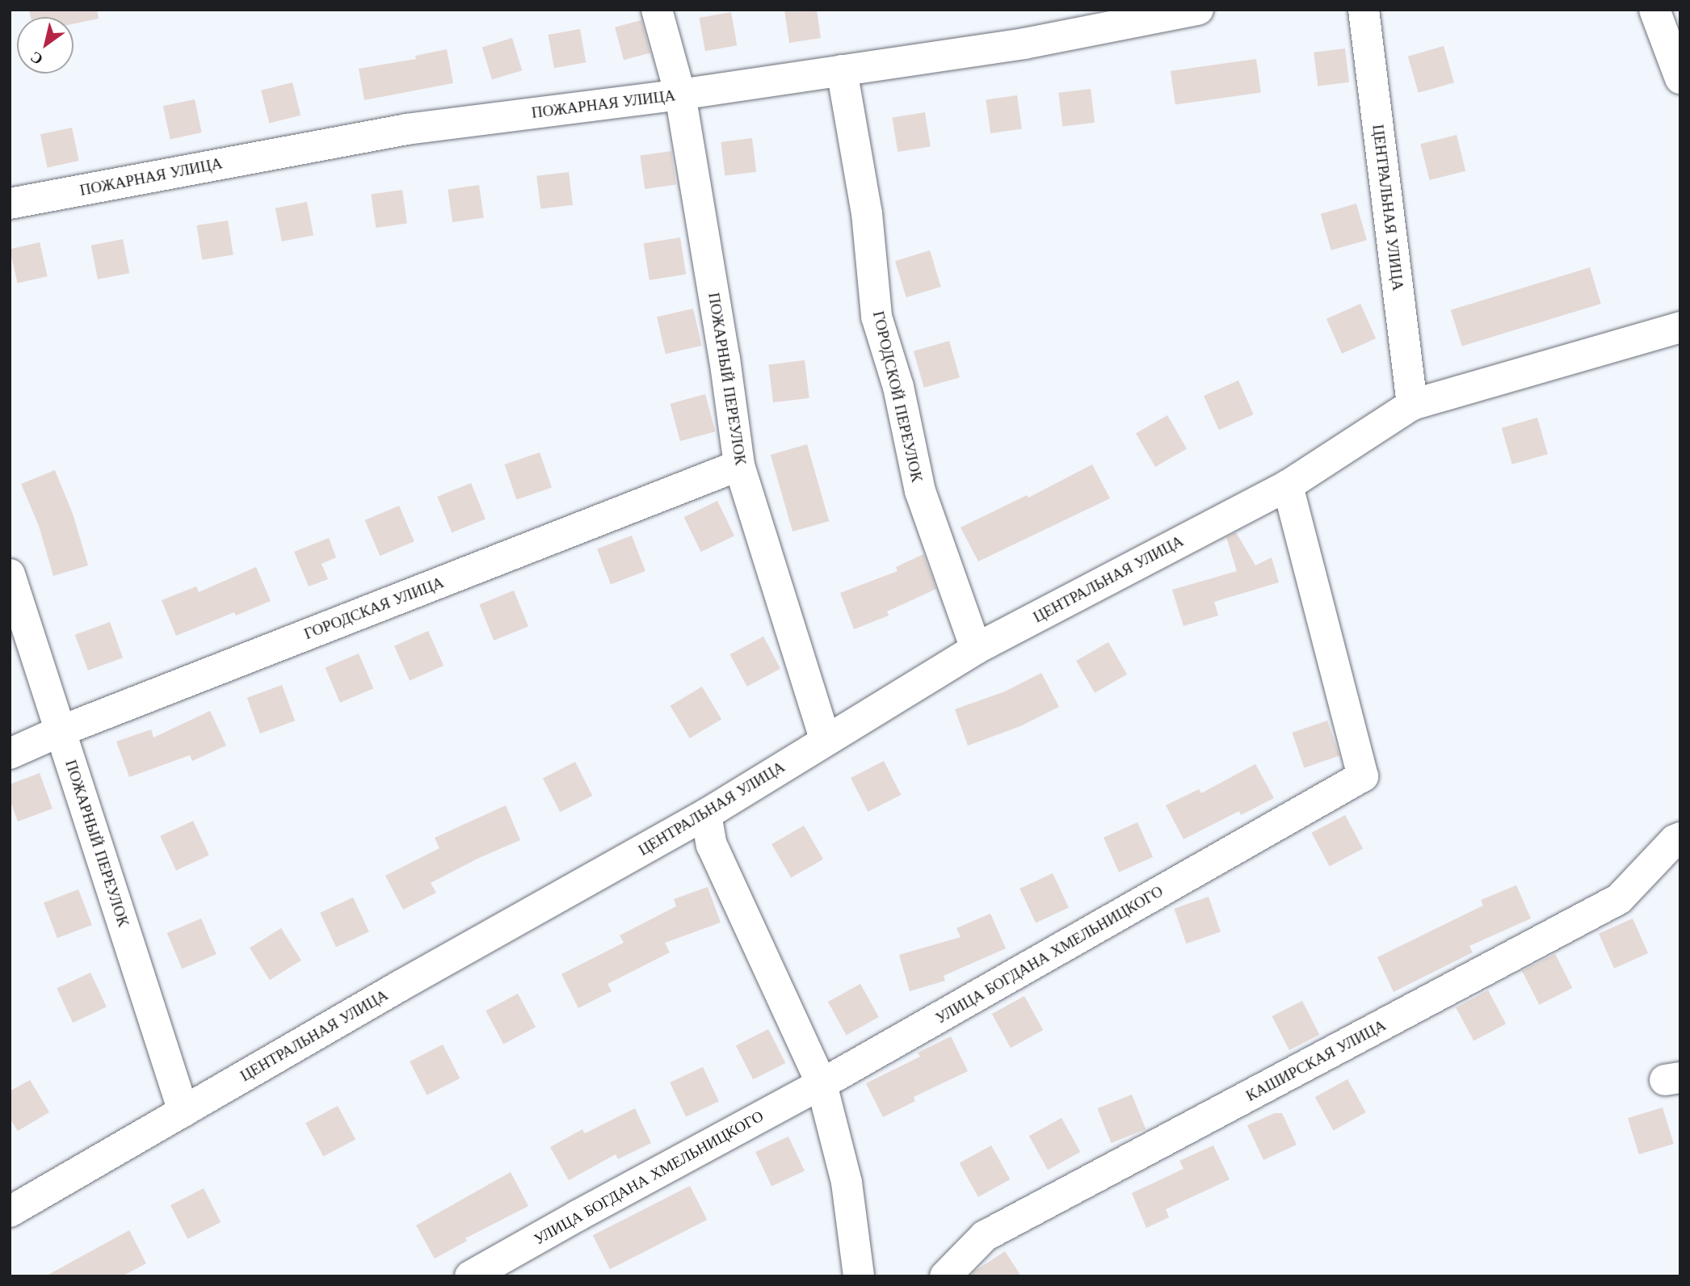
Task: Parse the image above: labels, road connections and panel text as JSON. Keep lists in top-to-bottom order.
{
  "streets": {
    "street": [
      "ПОЖАРНАЯ УЛИЦА",
      "ЦЕНТРАЛЬНАЯ УЛИЦА",
      "ПОЖАРНЫЙ ПЕРЕУЛОК",
      "ГОРОДСКОЙ ПЕРЕУЛОК",
      "ГОРОДСКАЯ УЛИЦА",
      "УЛИЦА БОГДАНА ХМЕЛЬНИЦКОГО",
      "КАШИРСКАЯ УЛИЦА"
    ]
  },
  "crossings": [
    ["ПОЖАРНАЯ УЛИЦА", "ПОЖАРНЫЙ ПЕРЕУЛОК"],
    ["ПОЖАРНАЯ УЛИЦА", "ГОРОДСКОЙ ПЕРЕУЛОК"],
    ["ЦЕНТРАЛЬНАЯ УЛИЦА", "ПОЖАРНЫЙ ПЕРЕУЛОК"],
    ["ЦЕНТРАЛЬНАЯ УЛИЦА", "ГОРОДСКОЙ ПЕРЕУЛОК"],
    ["ЦЕНТРАЛЬНАЯ УЛИЦА", "УЛИЦА БОГДАНА ХМЕЛЬНИЦКОГО"],
    ["ПОЖАРНЫЙ ПЕРЕУЛОК", "ГОРОДСКАЯ УЛИЦА"]
  ],
  "north": "bottom left"
}
